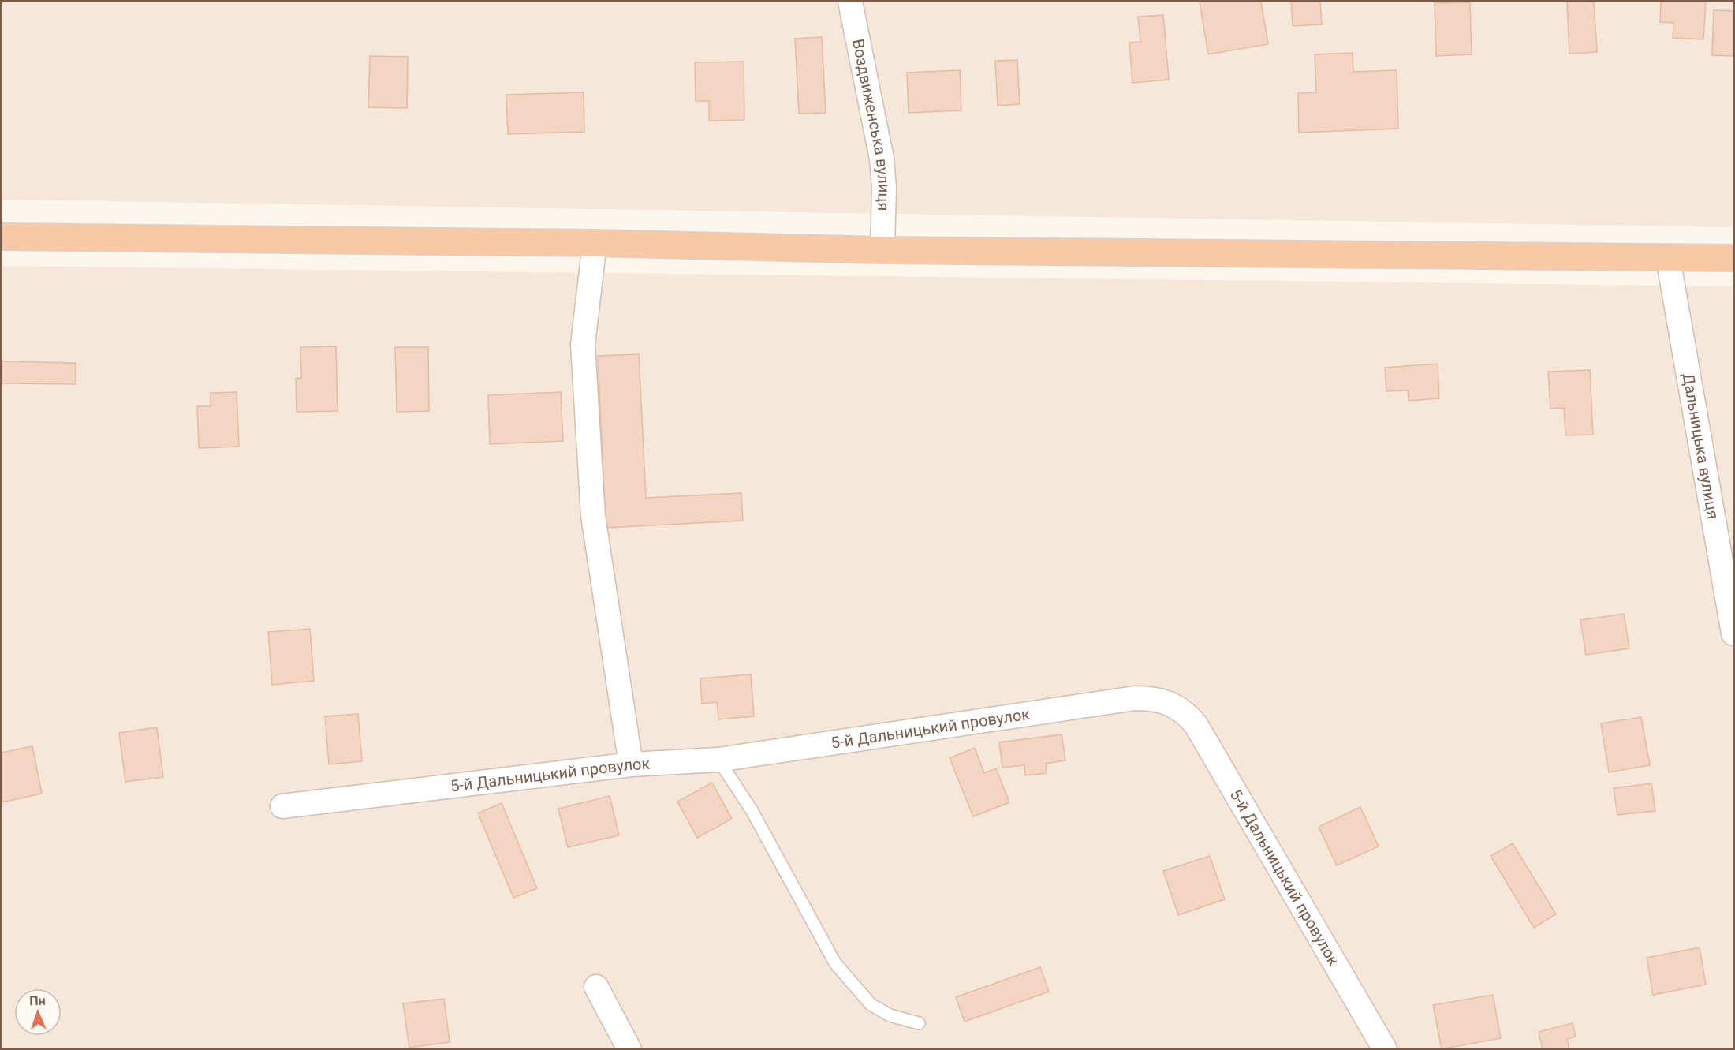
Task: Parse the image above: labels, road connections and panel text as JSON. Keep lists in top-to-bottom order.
{
  "streets": {
    "street": ["Воздвиженська вулиця", "Дальницька вулиця", "5-й Дальницький провулок"]
  },
  "north": "top"
}
